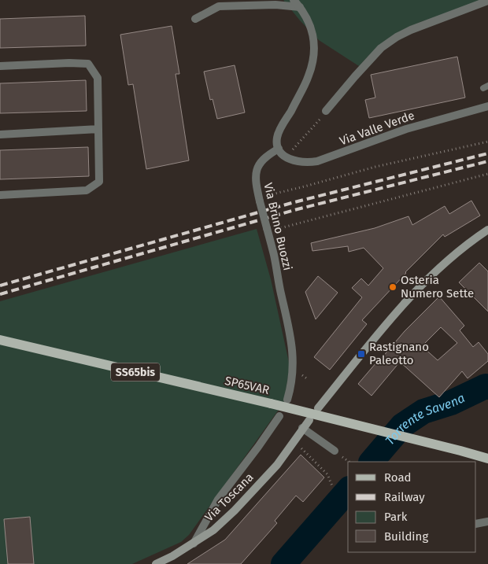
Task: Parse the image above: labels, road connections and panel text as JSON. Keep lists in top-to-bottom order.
{
  "streets": {
    "main road": ["SS65bis", "SP65VAR", "Via Toscana"],
    "street": ["Via Valle Verde", "Via Bruno Buozzi"]
  },
  "water": ["Torrente Savena"],
  "places": {
    "other": ["Osteria Numero Sette"],
    "transit": ["Rastignano Paleotto"]
  },
  "legend": [
    "Road",
    "Railway",
    "Park",
    "Building"
  ]
}
